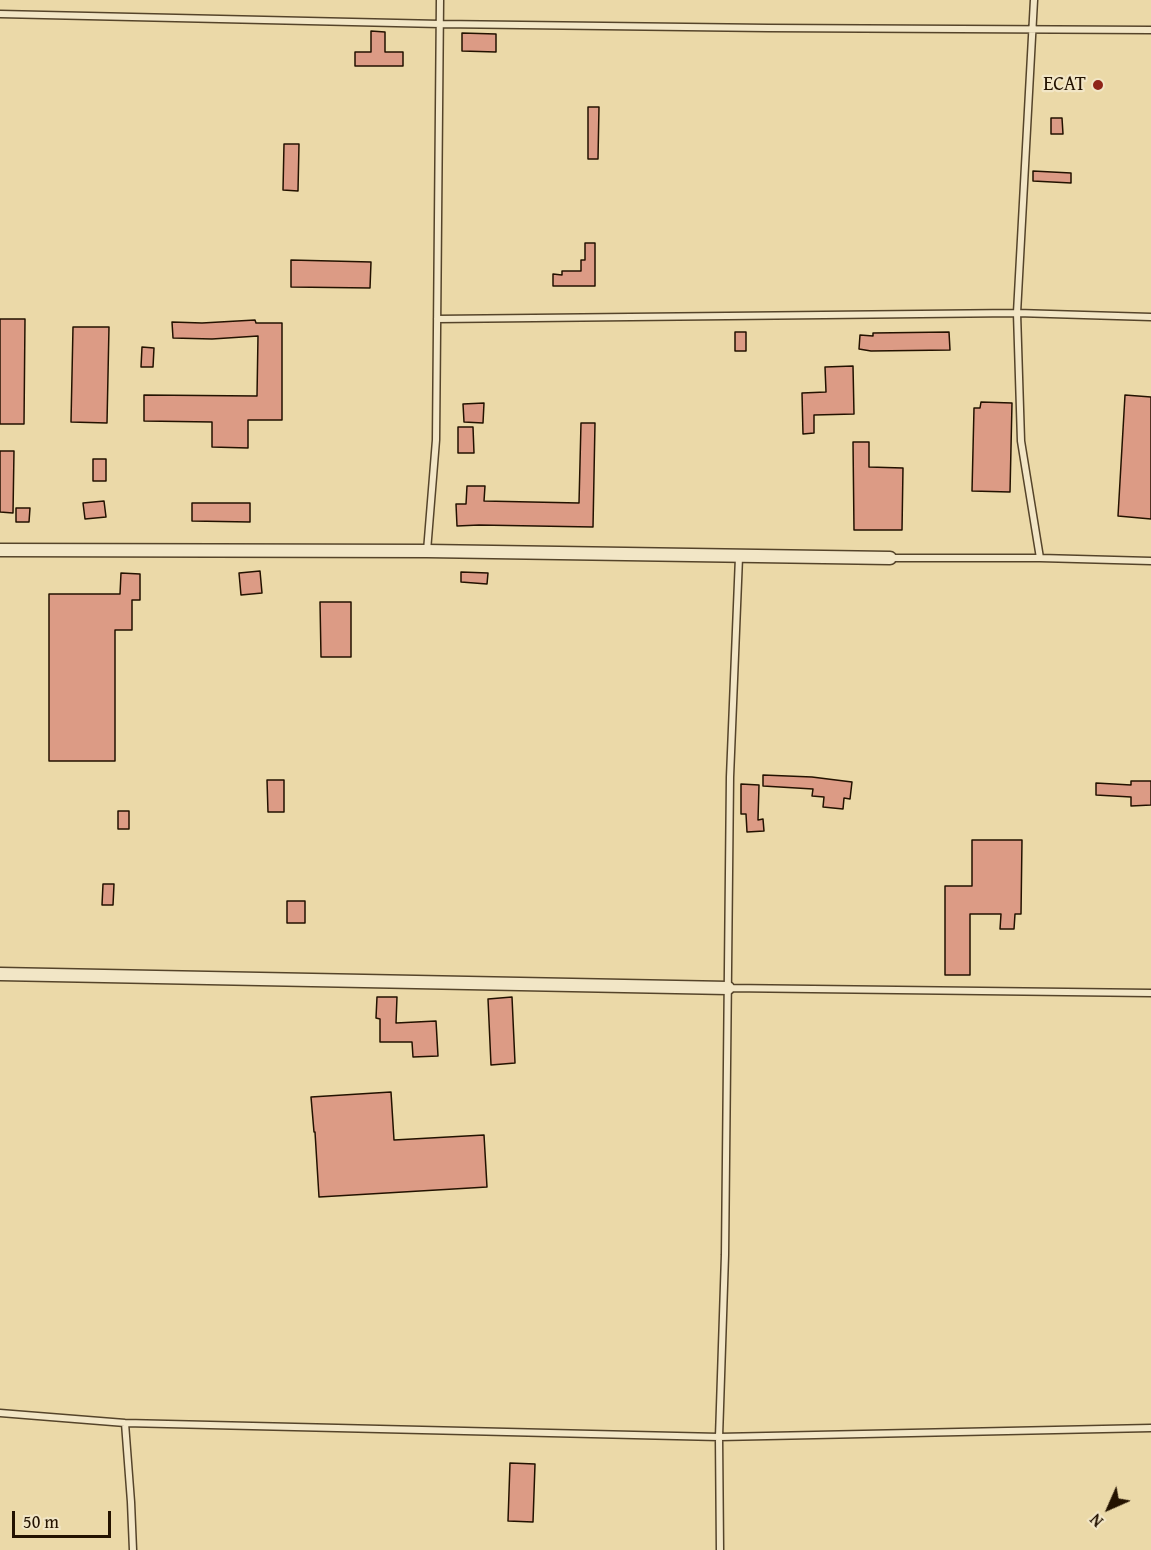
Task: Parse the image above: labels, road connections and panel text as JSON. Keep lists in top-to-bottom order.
{
  "places": ["ECAT"],
  "scale_bar": "50 m",
  "north": "bottom left"
}
